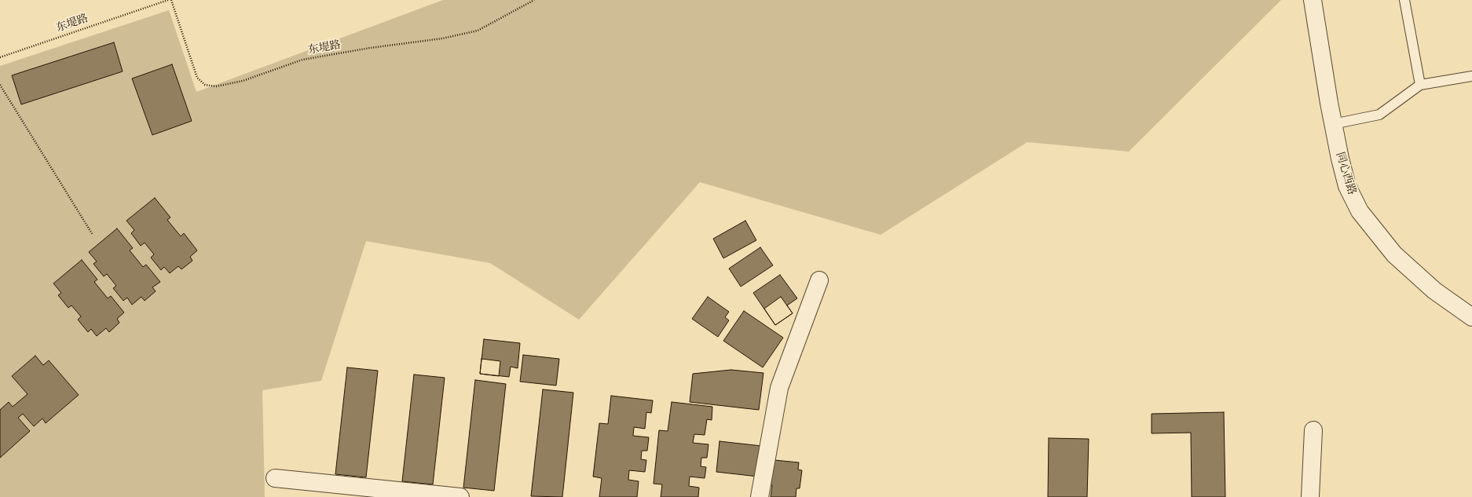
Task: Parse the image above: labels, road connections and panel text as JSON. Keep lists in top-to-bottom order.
{
  "streets": {
    "street": ["同心西路"],
    "path": ["东堤路"]
  }
}
